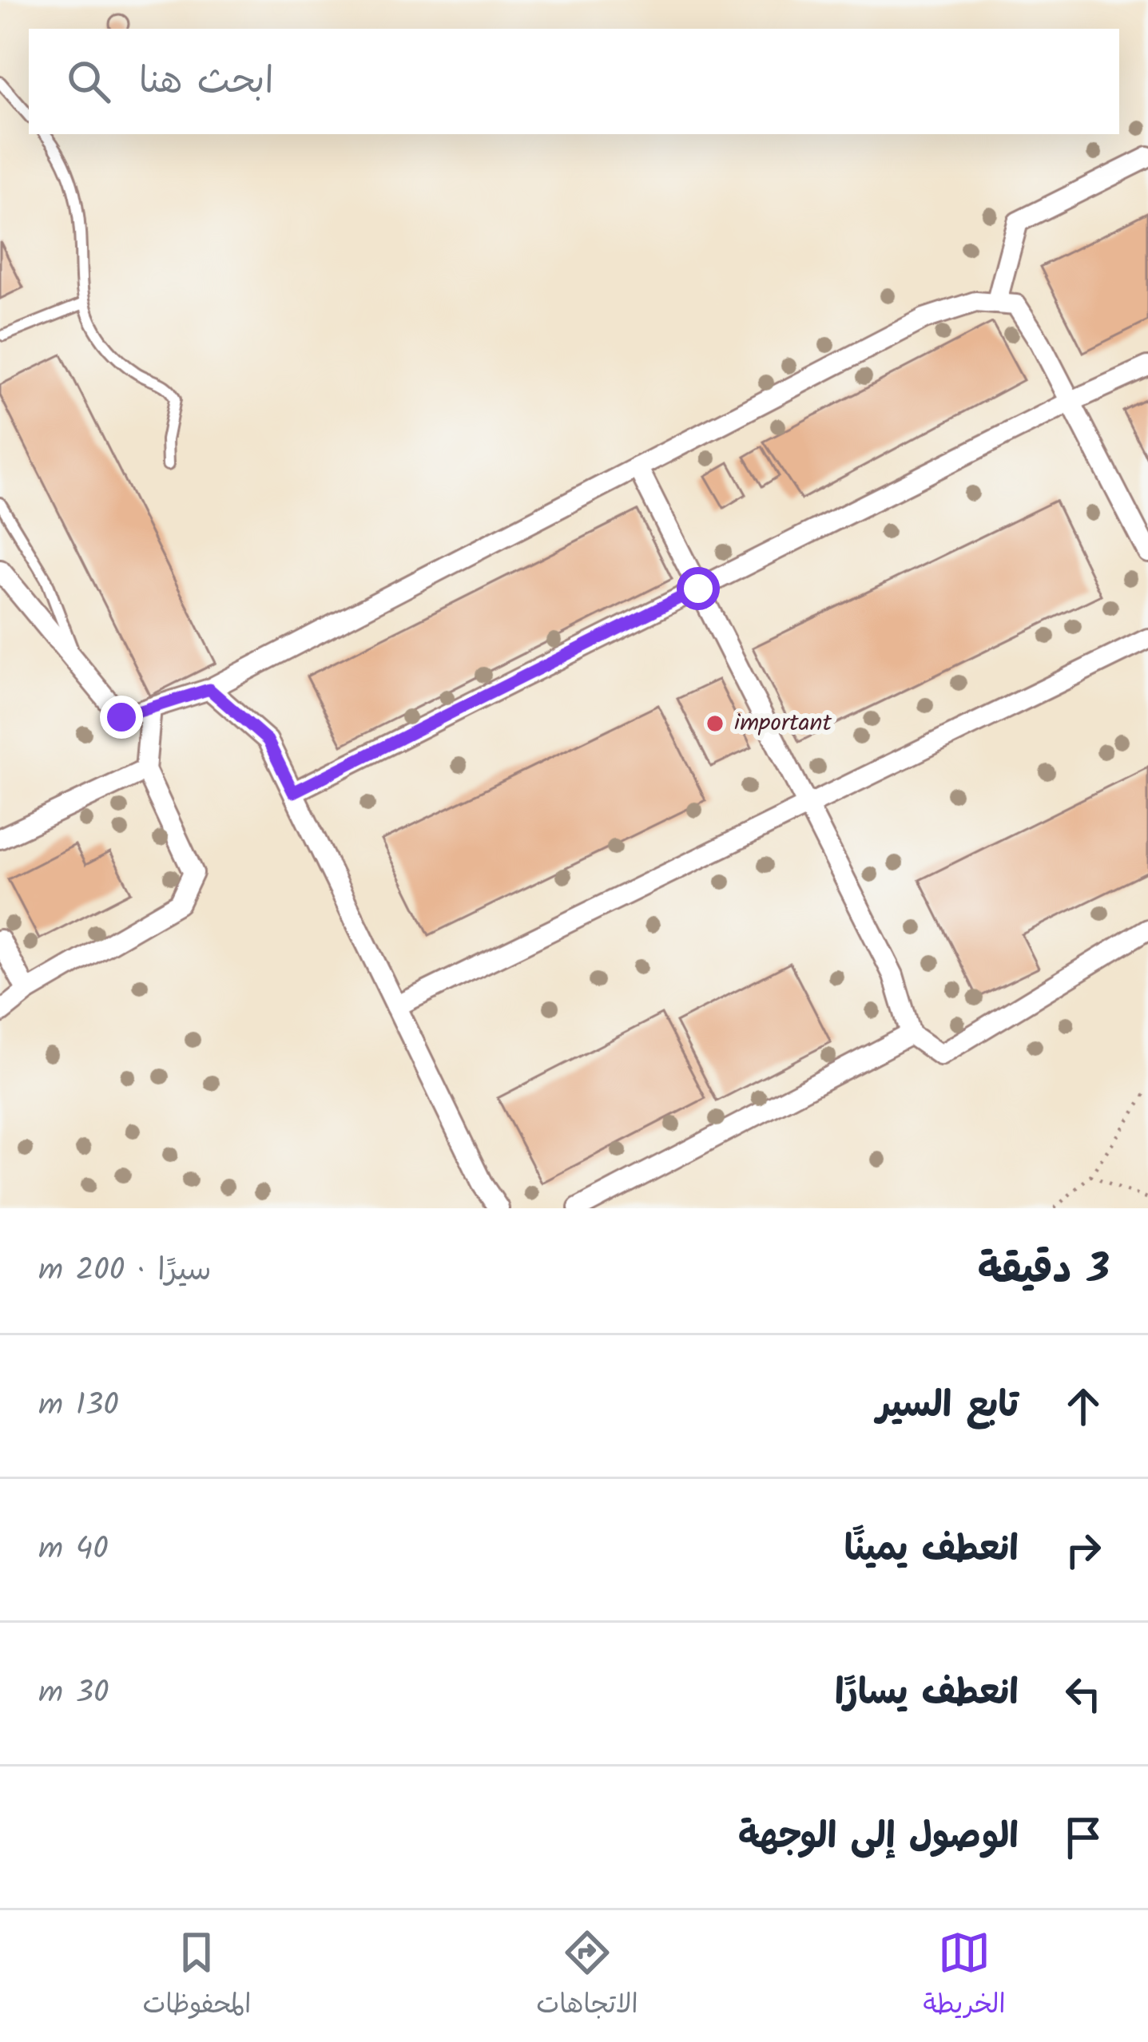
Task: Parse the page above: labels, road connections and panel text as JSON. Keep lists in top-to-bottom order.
{
  "places": ["important"],
  "page": {
    "search": "ابحث هنا",
    "heading": ["3 دقيقة", "سيرًا · 200 m"],
    "list": [
      ["تابع السير", "130 m"],
      ["انعطف يمينًا", "40 m"],
      ["انعطف يسارًا", "30 m"],
      "الوصول إلى الوجهة"
    ],
    "nav": ["الخريطة", "الاتجاهات", "المحفوظات"]
  }
}
